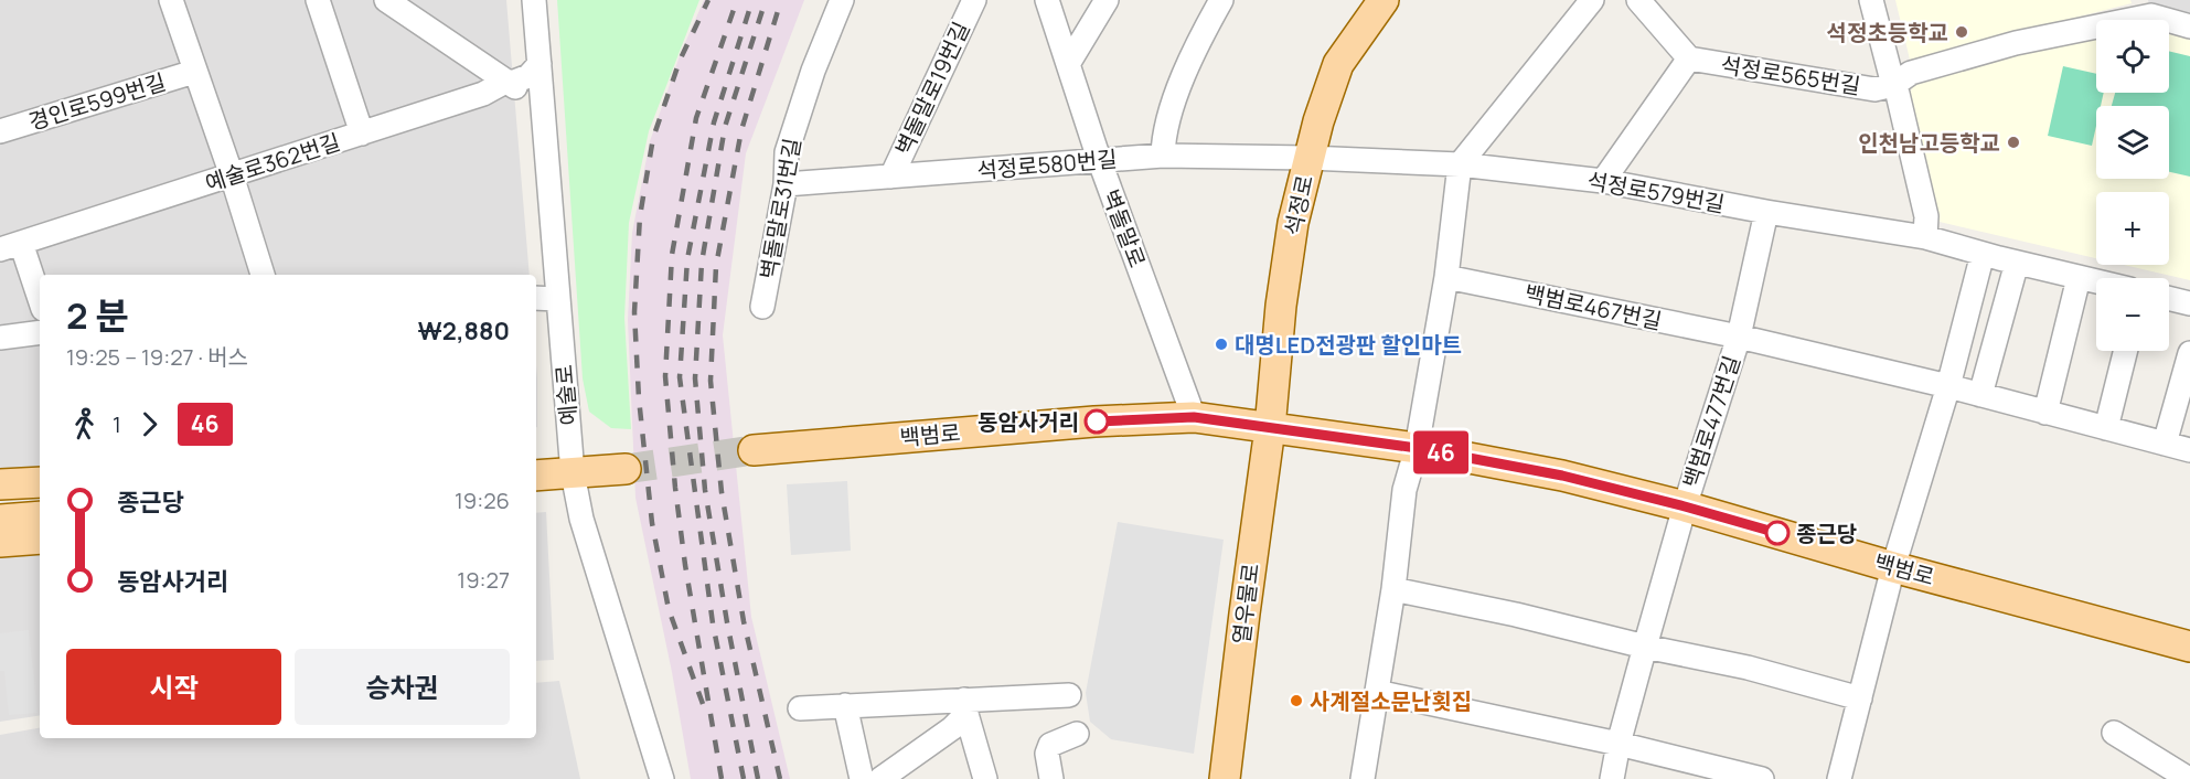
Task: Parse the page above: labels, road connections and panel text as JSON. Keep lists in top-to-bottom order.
{
  "streets": {
    "main road": ["석정로", "백범로", "열우물로"],
    "street": [
      "석정로565번길",
      "벽돌말로19번길",
      "경인로599번길",
      "예술로362번길",
      "석정로580번길",
      "석정로579번길",
      "벽돌말로31번길",
      "벽돌말로",
      "백범로467번길",
      "예술로",
      "백범로477번길"
    ]
  },
  "crossings": [
    ["벽돌말로19번길", "석정로580번길"],
    ["경인로599번길", "예술로362번길"],
    ["예술로362번길", "예술로"],
    ["석정로580번길", "석정로579번길"],
    ["석정로580번길", "석정로"],
    ["석정로580번길", "벽돌말로31번길"],
    ["석정로580번길", "벽돌말로"],
    ["석정로579번길", "석정로"],
    ["석정로579번길", "백범로477번길"],
    ["석정로", "백범로"],
    ["석정로", "열우물로"],
    ["벽돌말로", "백범로"],
    ["백범로467번길", "백범로477번길"],
    ["백범로477번길", "백범로"],
    ["백범로", "열우물로"]
  ],
  "places": [
    "석정초등학교",
    "인천남고등학교",
    "대명LED전광판 할인마트",
    "동암사거리",
    "종근당",
    "사계절소문난횟집"
  ],
  "lines": ["bus line 46"],
  "page": {
    "on_map": "46",
    "map_buttons": ["+", "−"],
    "heading": ["2 분", "19:25 – 19:27 · 버스", "₩2,880"],
    "legs": ["1", "46"],
    "list": [
      {
        "name": "종근당",
        "value": "19:26"
      },
      {
        "name": "동암사거리",
        "value": "19:27"
      }
    ],
    "buttons": ["시작", "승차권"]
  }
}
